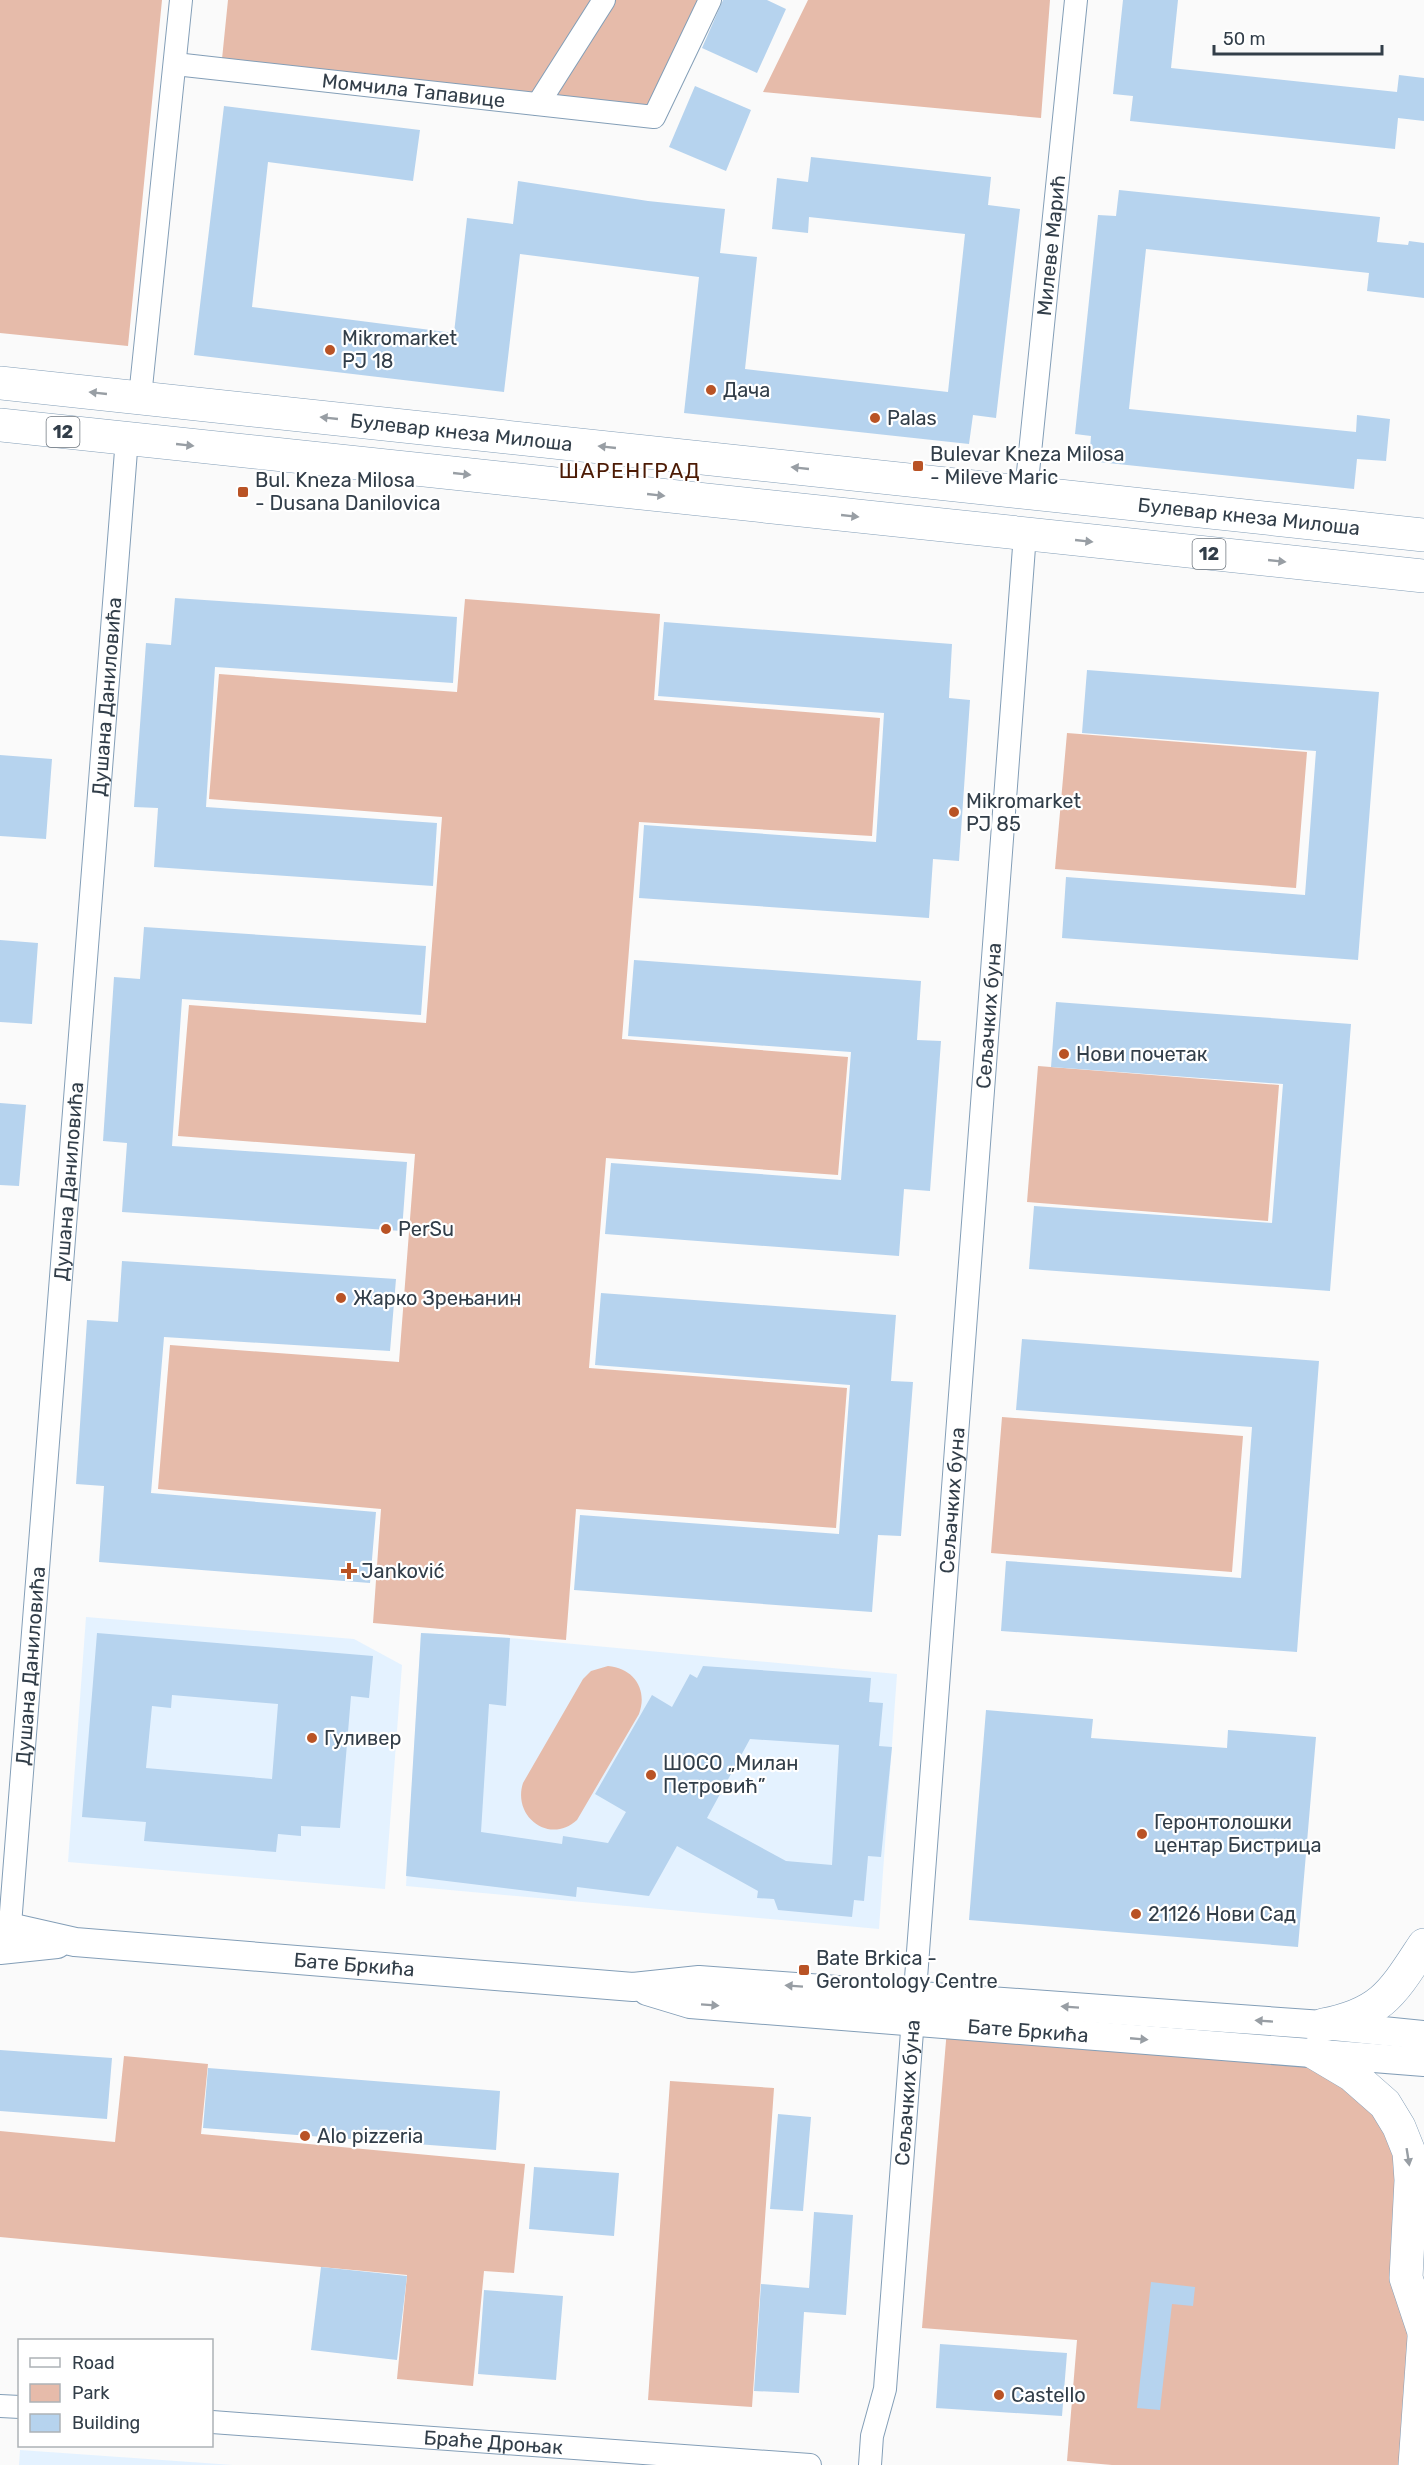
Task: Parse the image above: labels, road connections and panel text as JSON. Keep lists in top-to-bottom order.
{
  "streets": {
    "main road": ["12", "Булевар кнеза Милоша"],
    "street": [
      "Момчила Тапавице",
      "Милеве Марић",
      "Душана Даниловића",
      "Сељачких буна",
      "Бате Бркића",
      "Браће Дроњак"
    ]
  },
  "crossings": [
    ["Милеве Марић", "Булевар кнеза Милоша"],
    ["12", "Душана Даниловића"],
    ["12", "Сељачких буна"],
    ["Душана Даниловића", "Бате Бркића"],
    ["Сељачких буна", "Бате Бркића"]
  ],
  "districts": ["ШАРЕНГРАД"],
  "places": {
    "other": [
      "Mikromarket PJ 18",
      "Дача",
      "Palas",
      "Mikromarket PJ 85",
      "Нови почетак",
      "PerSu",
      "Жарко Зрењанин",
      "Гуливер",
      "ШОСО „Милан Петровић”",
      "Геронтолошки центар Бистрица",
      "21126 Нови Сад",
      "Alo pizzeria",
      "Castello"
    ],
    "transit": ["Bulevar Kneza Milosa - Mileve Maric", "Bul. Kneza Milosa - Dusana Danilovica", "Bate Brkica - Gerontology Centre"],
    "health": ["Janković"]
  },
  "legend": ["Road", "Park", "Building"],
  "scale_bar": "50 m"
}
